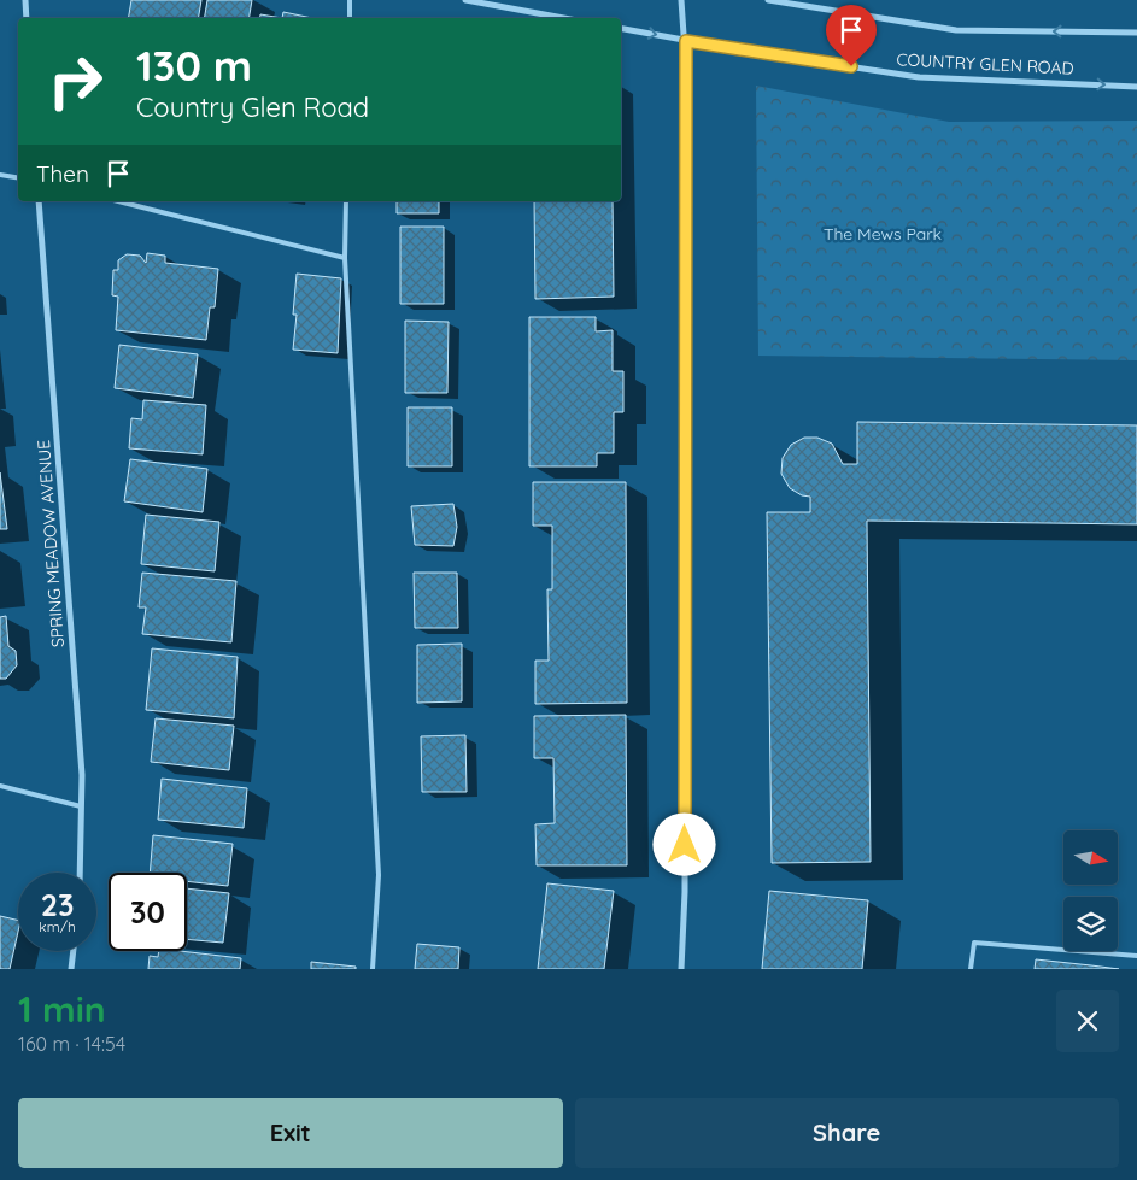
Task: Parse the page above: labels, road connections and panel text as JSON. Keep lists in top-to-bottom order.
{
  "streets": {
    "street": ["COUNTRY GLEN ROAD", "SPRING MEADOW AVENUE"]
  },
  "parks": ["The Mews Park"],
  "north": "right",
  "page": {
    "turn": ["130 m", "Country Glen Road"],
    "then": "Then",
    "speed": "23 km/h",
    "limit": "30",
    "heading": ["1 min", "160 m · 14:54"],
    "buttons": ["Exit", "Share"]
  }
}
